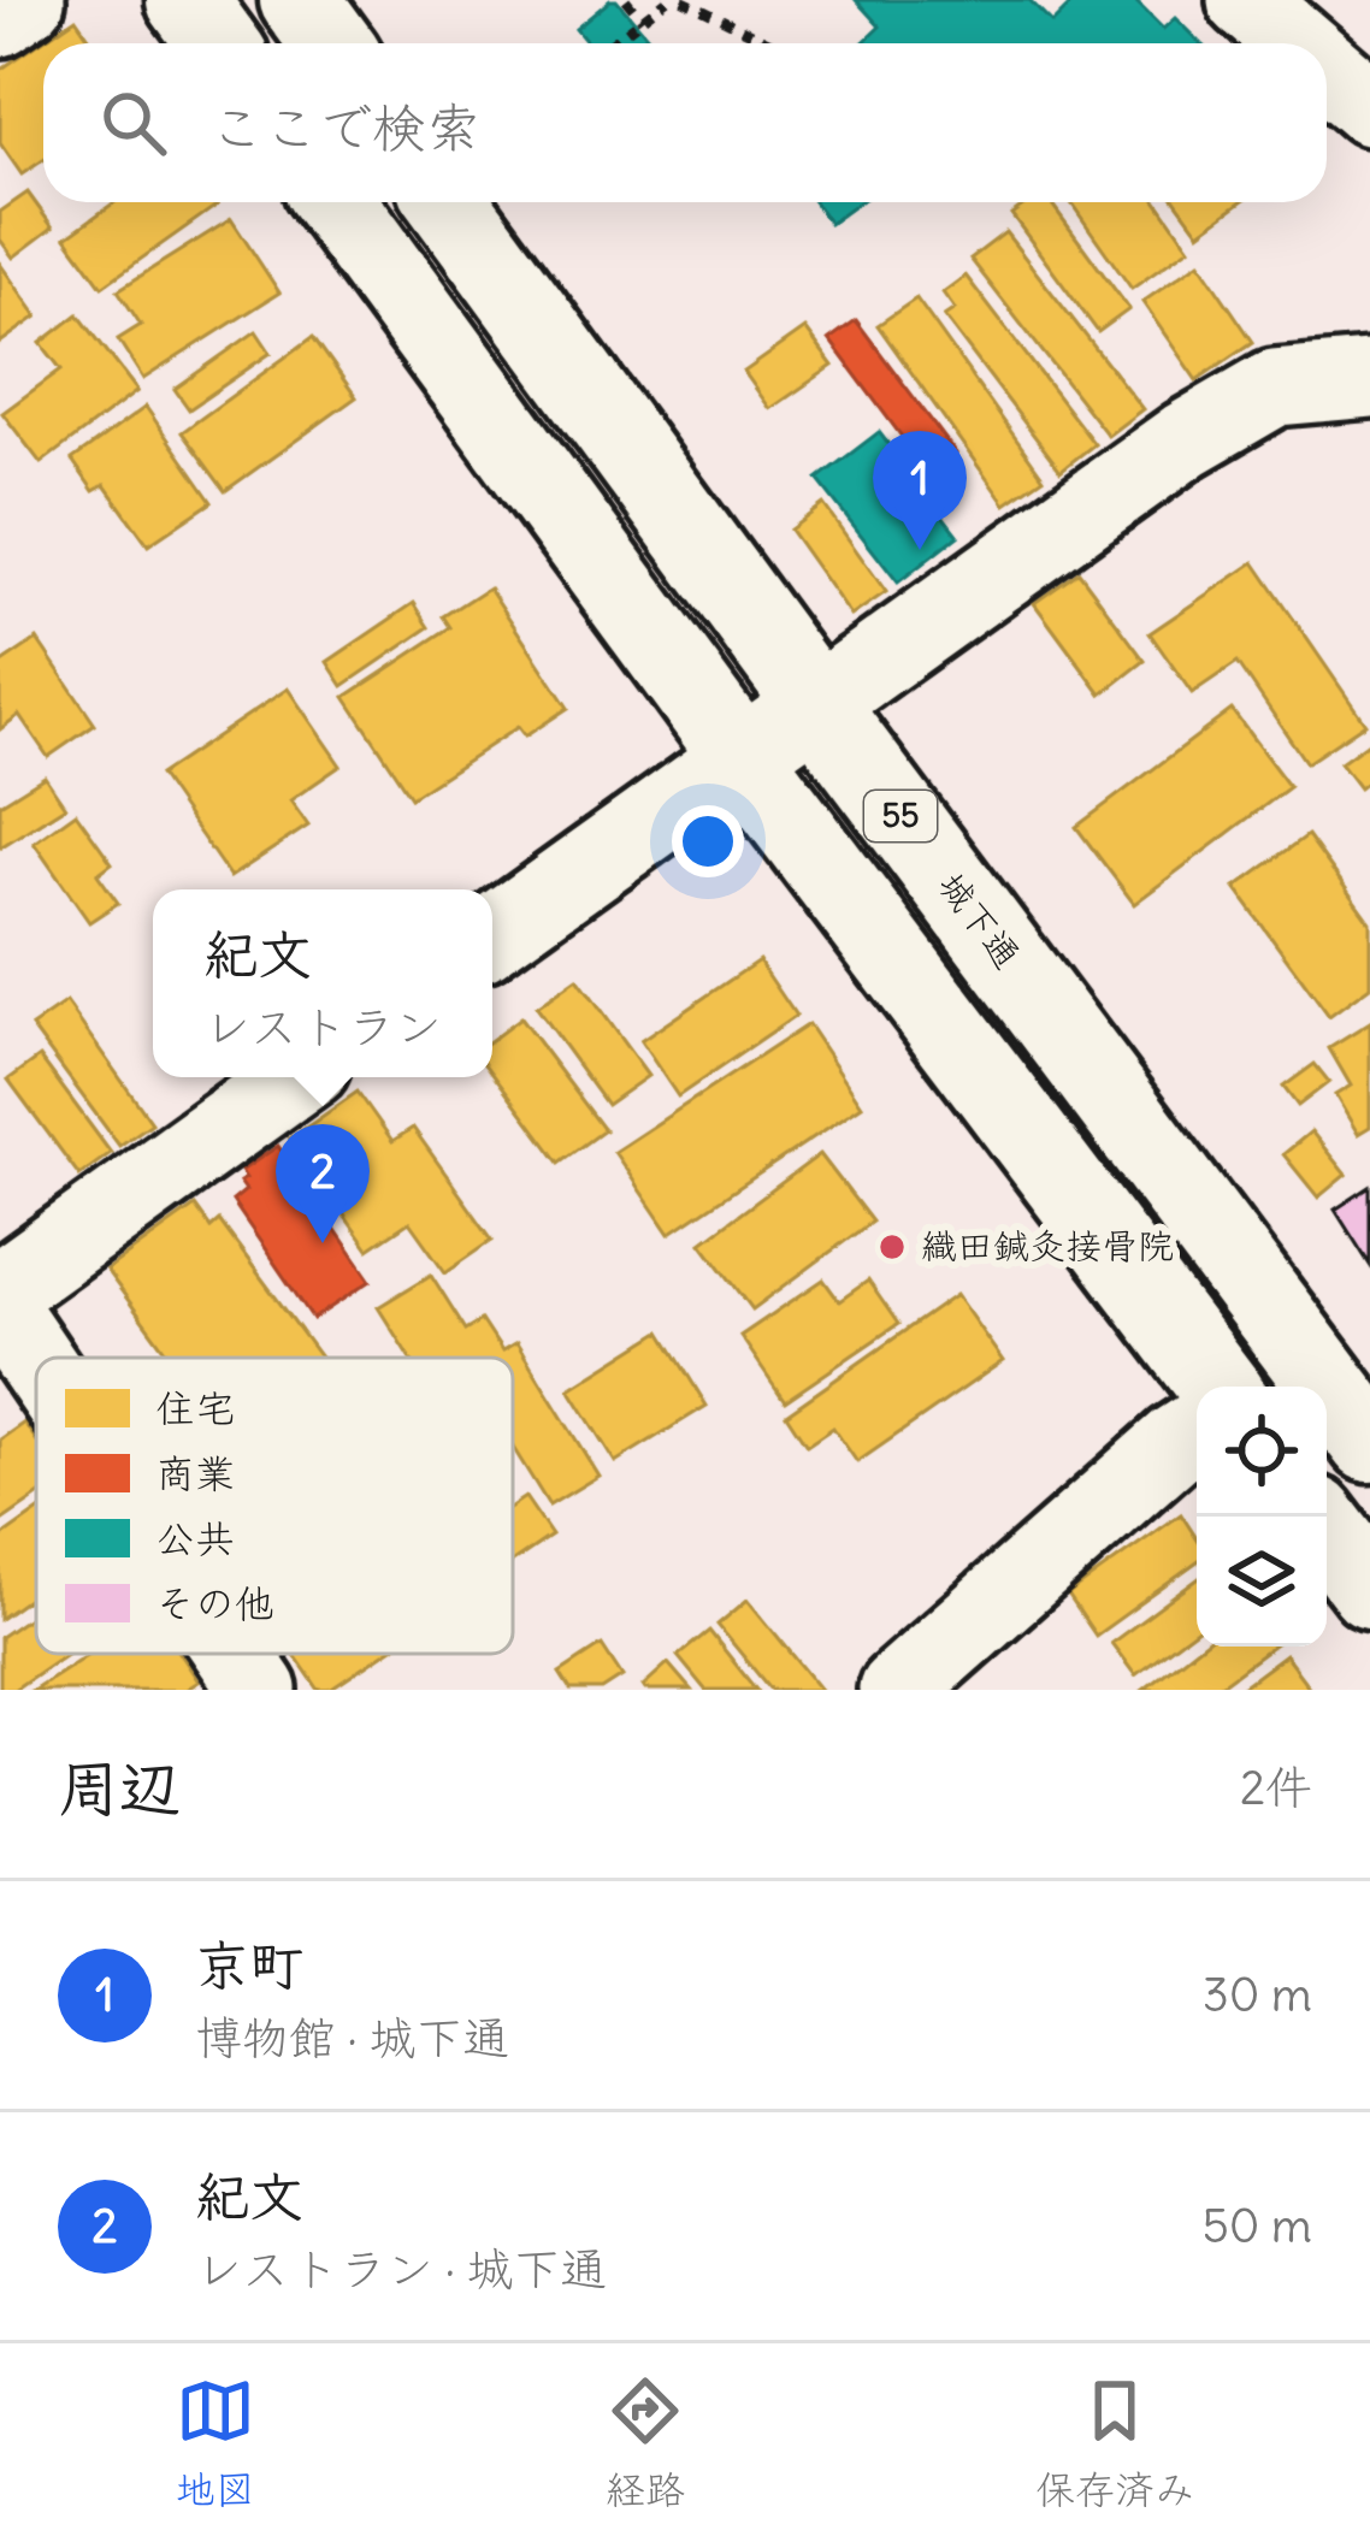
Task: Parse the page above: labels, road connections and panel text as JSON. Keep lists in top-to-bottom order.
{
  "streets": {
    "main road": ["55", "城下通"]
  },
  "places": ["織田鍼灸接骨院"],
  "legend": [
    "住宅",
    "商業",
    "公共",
    "その他"
  ],
  "page": {
    "search": "ここで検索",
    "pins": ["1", "2"],
    "popup": ["紀文", "レストラン"],
    "heading": ["周辺", "2件"],
    "list": [
      {
        "mark": "1",
        "name": "京町",
        "note": "博物館 · 城下通",
        "value": "30 m"
      },
      {
        "mark": "2",
        "name": "紀文",
        "note": "レストラン · 城下通",
        "value": "50 m"
      }
    ],
    "nav": ["地図", "経路", "保存済み"]
  }
}
